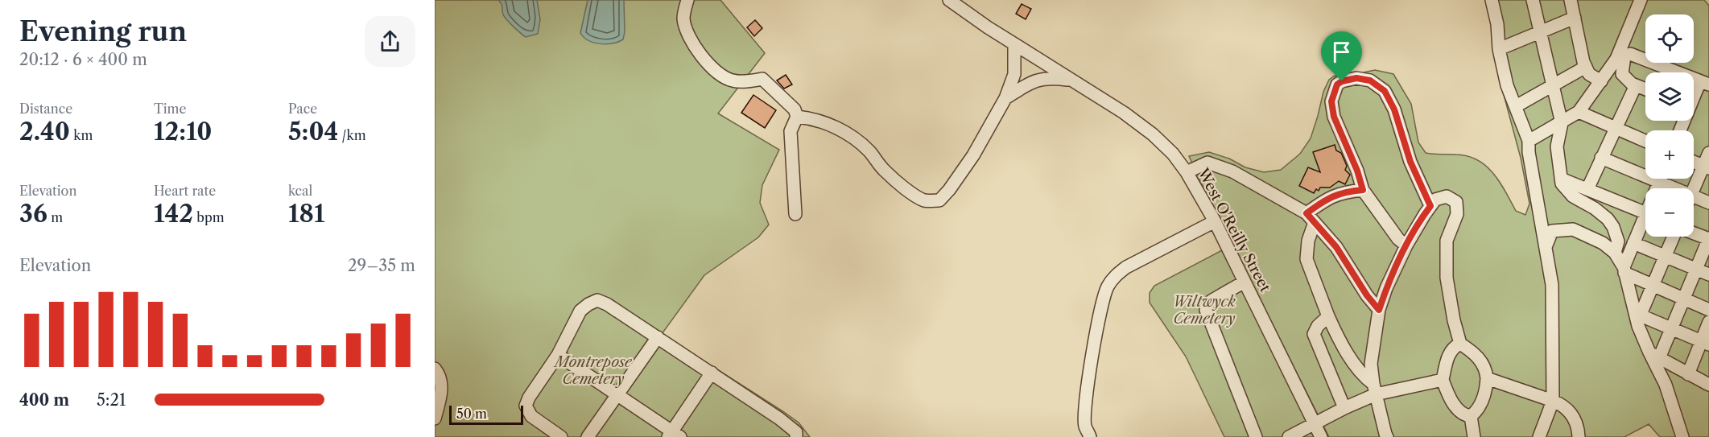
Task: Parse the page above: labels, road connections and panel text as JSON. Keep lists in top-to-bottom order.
{
  "streets": {
    "street": ["West O'Reilly Street"]
  },
  "parks": ["Wiltwyck Cemetery", "Montrepose Cemetery"],
  "scale_bar": "50 m",
  "page": {
    "heading": ["Evening run", "20:12 · 6 × 400 m"],
    "map_buttons": ["+", "−"],
    "stats": [
      ["Distance", "2.40 km"],
      ["Time", "12:10"],
      ["Pace", "5:04 /km"],
      ["Elevation", "36 m"],
      ["Heart rate", "142 bpm"],
      ["kcal", "181"]
    ],
    "chart": ["Elevation", "29–35 m"],
    "list": [
      {
        "name": "400 m",
        "note": "5:21"
      }
    ],
    "scale": "50 m"
  }
}
